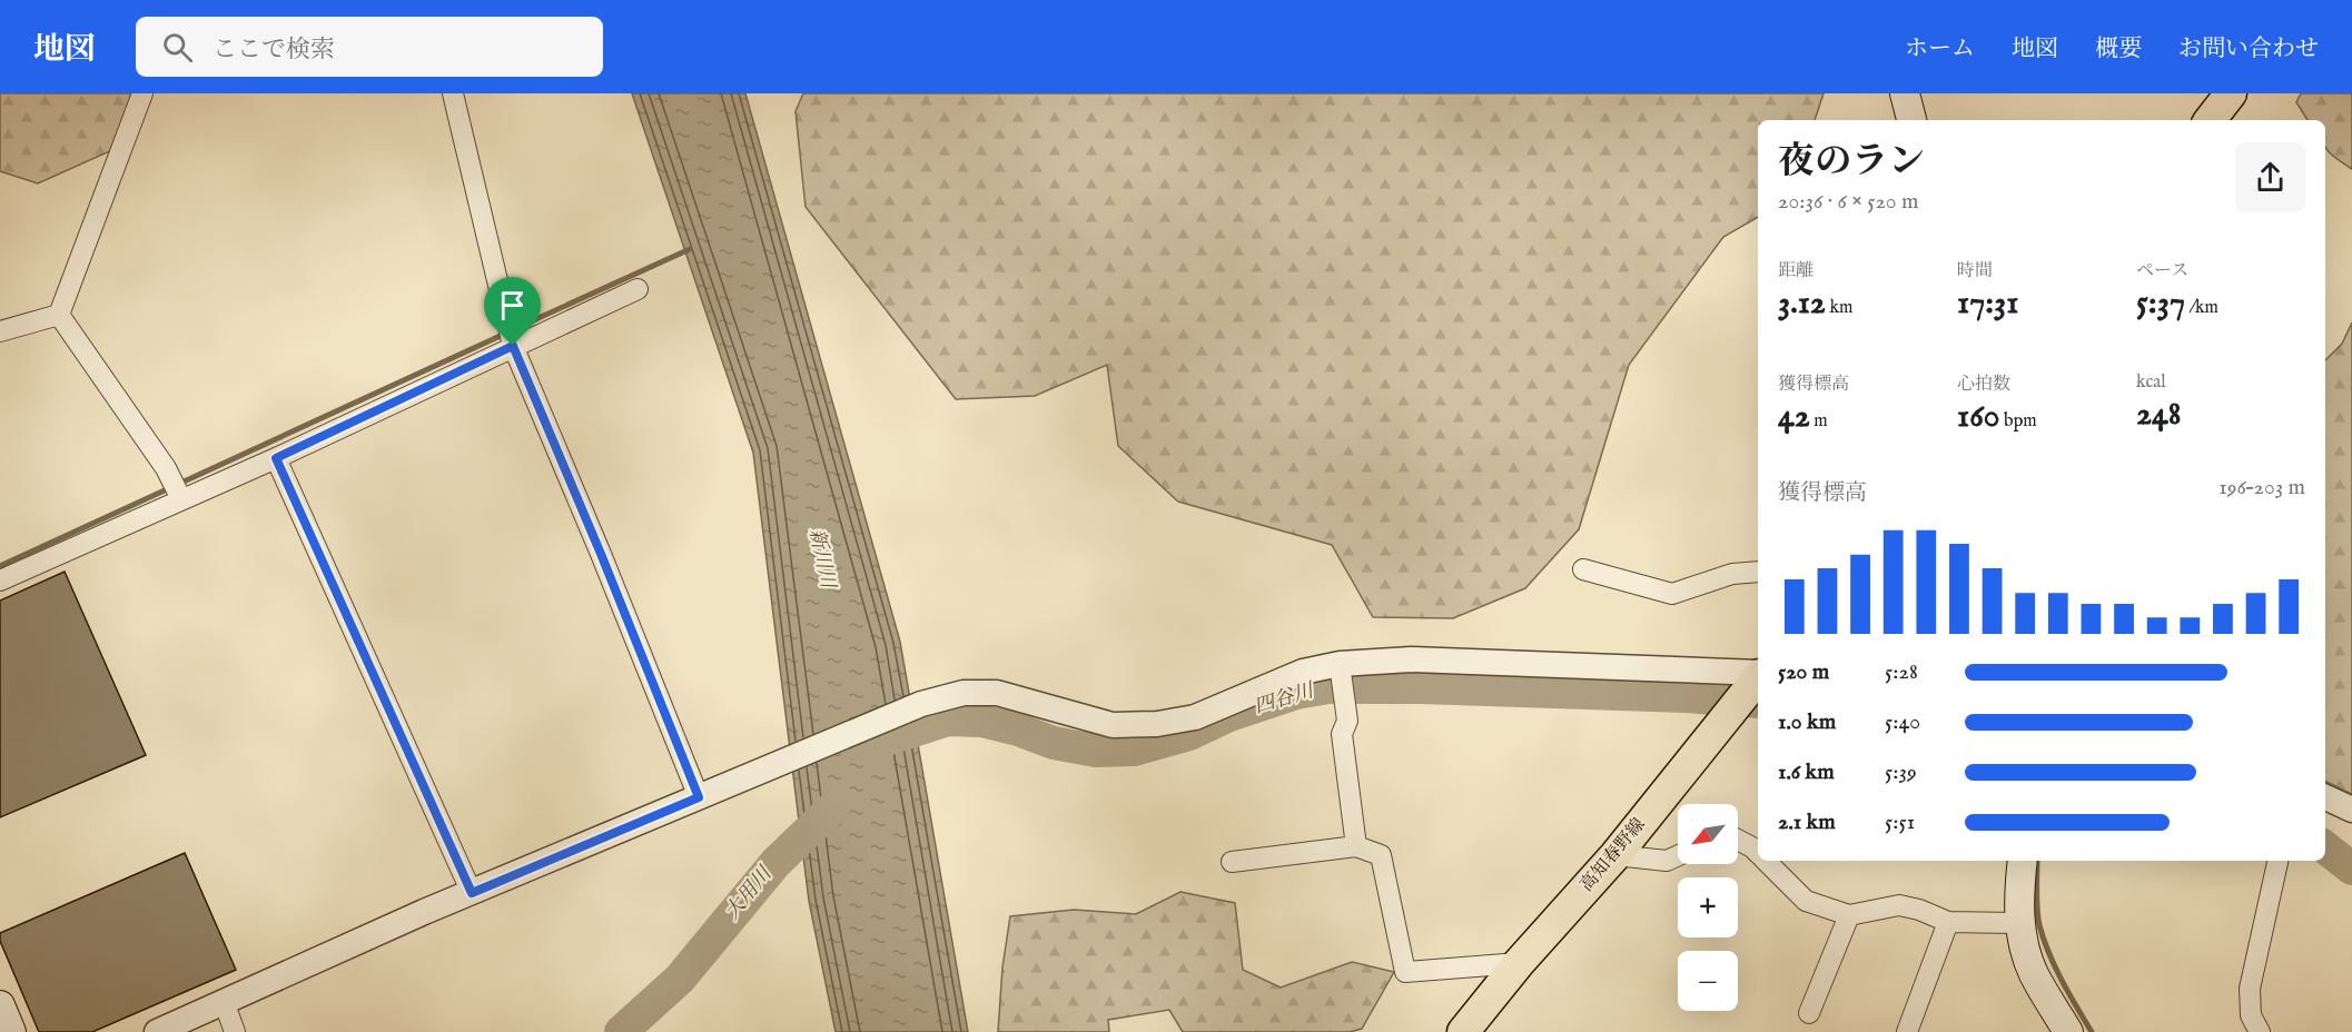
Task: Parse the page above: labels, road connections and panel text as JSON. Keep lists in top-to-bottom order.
{
  "streets": {
    "main road": ["高知春野線"]
  },
  "water": ["新川川", "四谷川", "大用川"],
  "north": "bottom left",
  "page": {
    "header": "地図",
    "search": "ここで検索",
    "nav": [
      "ホーム",
      "地図",
      "概要",
      "お問い合わせ"
    ],
    "heading": ["夜のラン", "20:36 · 6 × 520 m"],
    "stats": [
      ["距離", "3.12 km"],
      ["時間", "17:31"],
      ["ペース", "5:37 /km"],
      ["獲得標高", "42 m"],
      ["心拍数", "160 bpm"],
      ["kcal", "248"]
    ],
    "chart": ["獲得標高", "196–203 m"],
    "list": [
      {
        "name": "520 m",
        "note": "5:28"
      },
      {
        "name": "1.0 km",
        "note": "5:40"
      },
      {
        "name": "1.6 km",
        "note": "5:39"
      },
      {
        "name": "2.1 km",
        "note": "5:51"
      }
    ],
    "map_buttons": ["+", "−"]
  }
}
